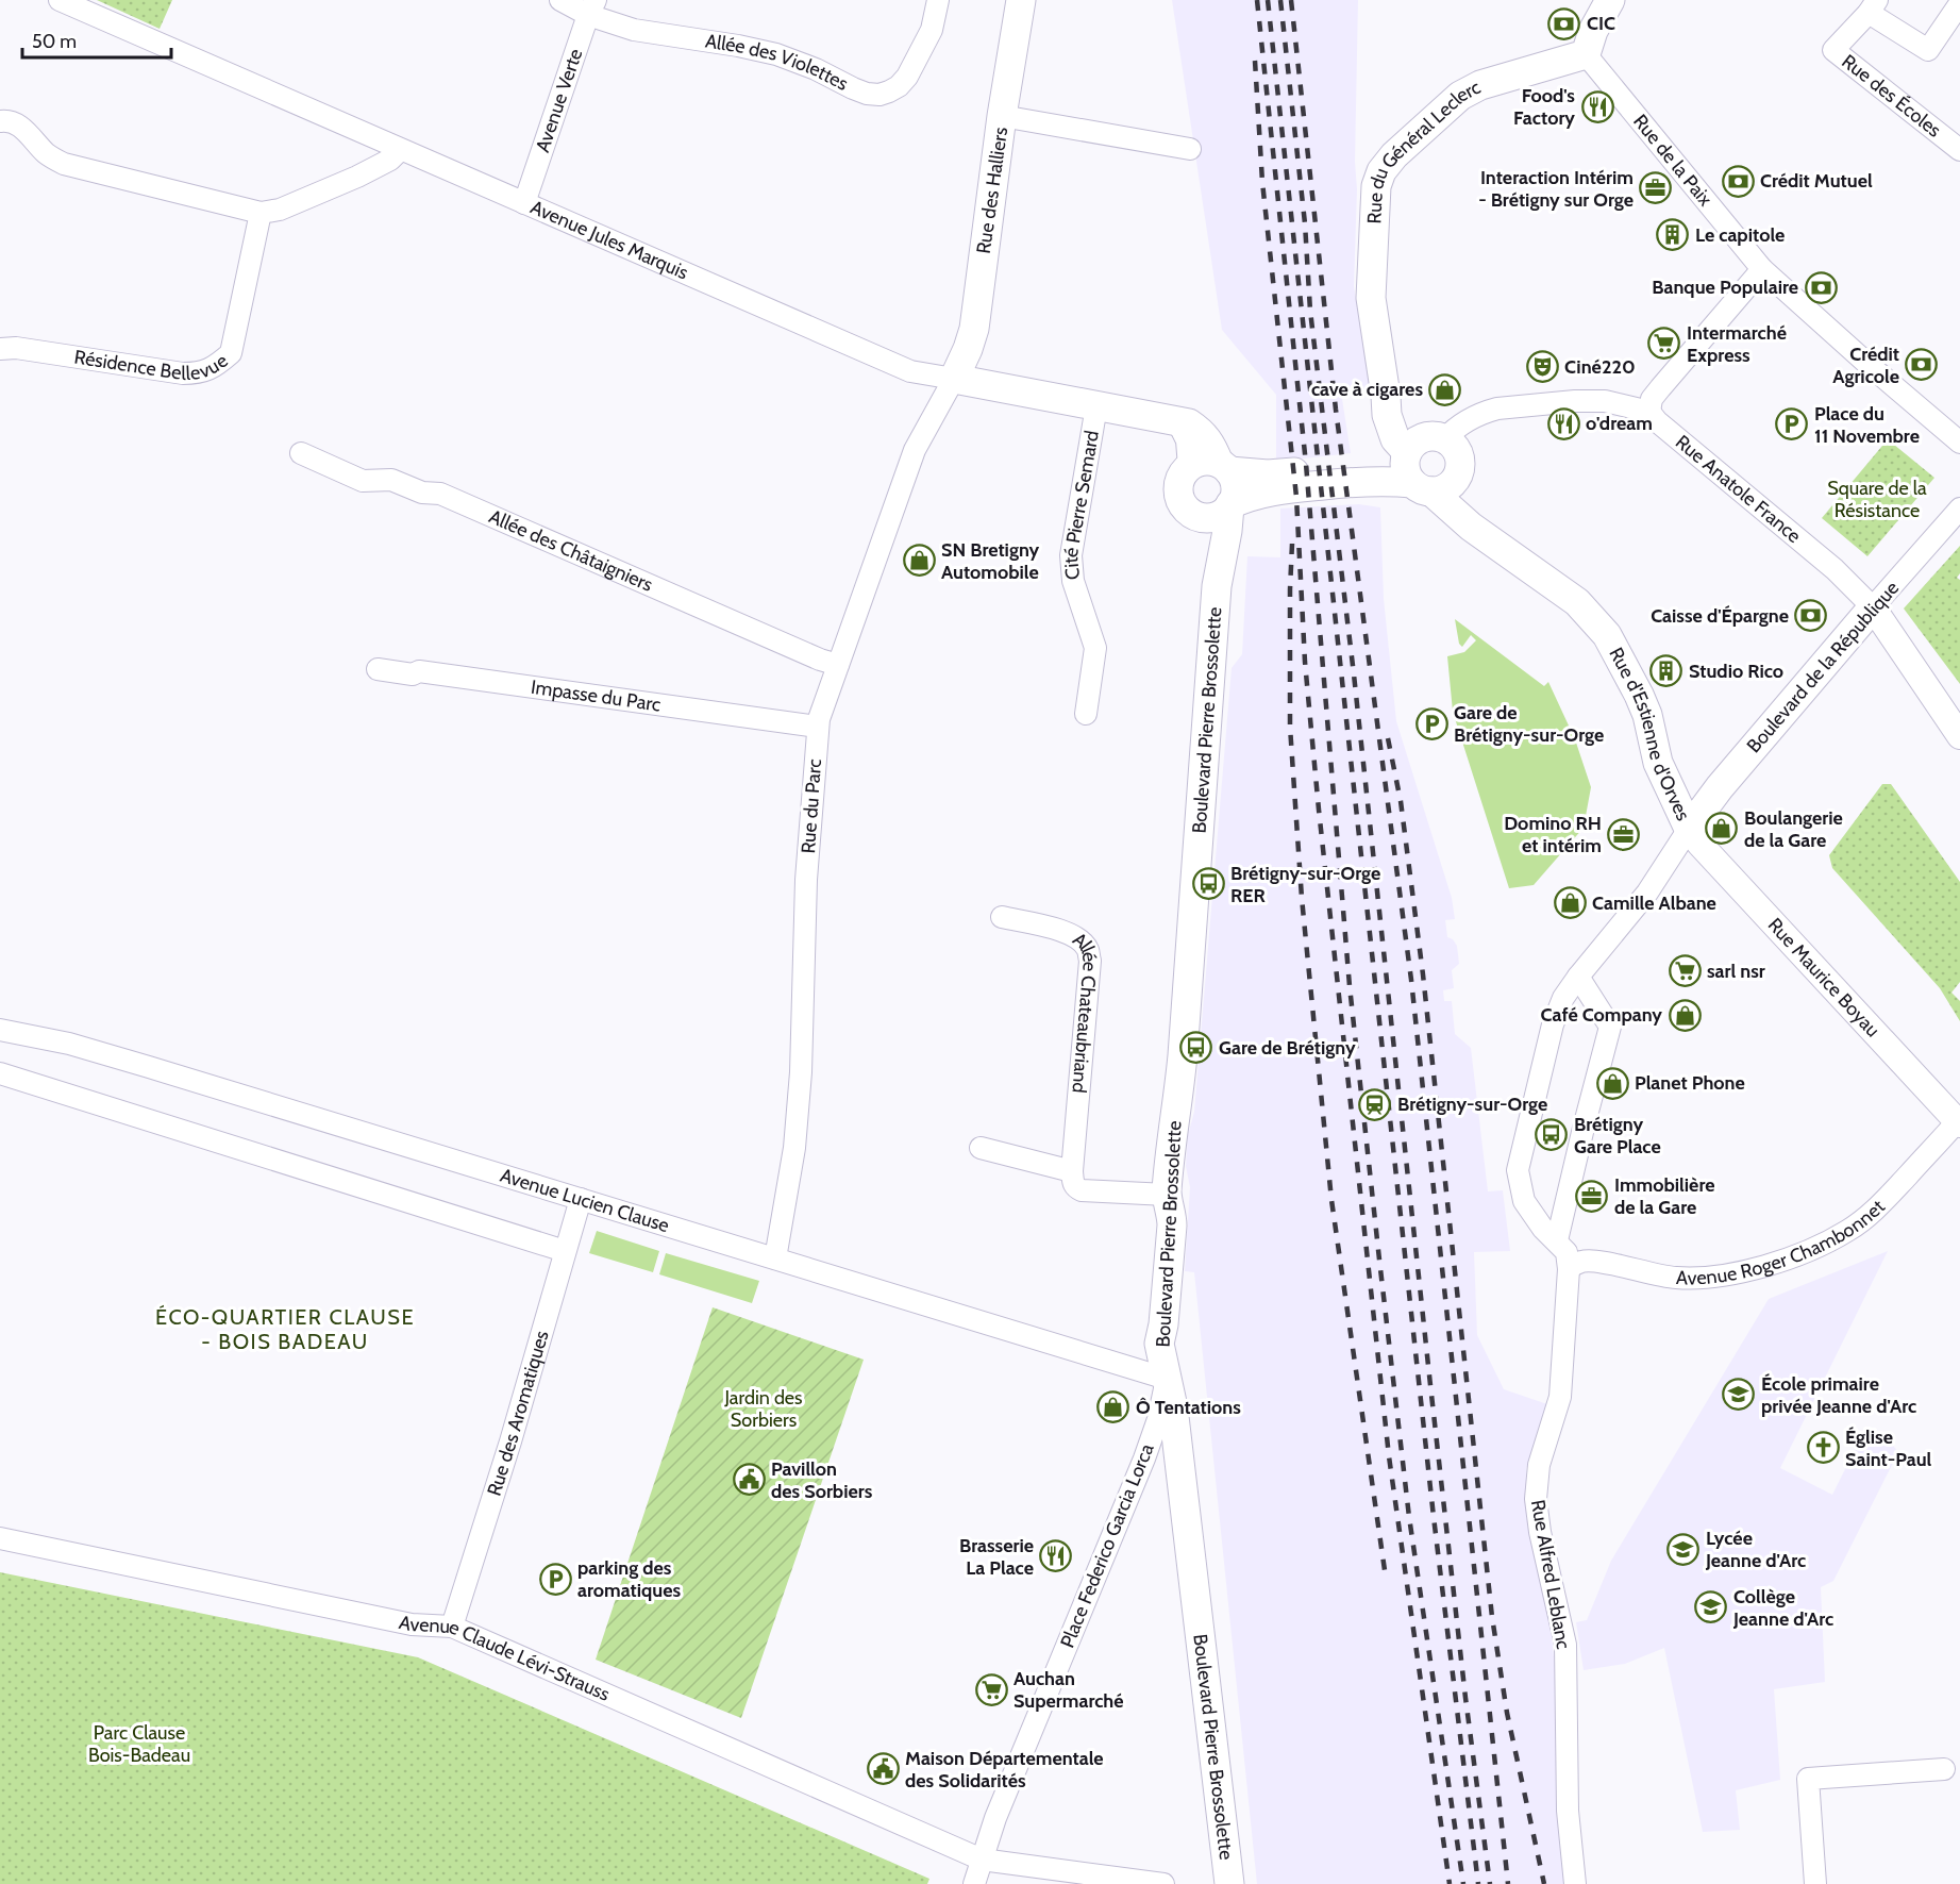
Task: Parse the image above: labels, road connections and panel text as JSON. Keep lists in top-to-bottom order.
{
  "streets": {
    "main road": [
      "Rue du Général Leclerc",
      "Rue des Halliers",
      "Avenue Jules Marquis",
      "Boulevard de la République",
      "Boulevard Pierre Brossolette",
      "Rue d'Estienne d'Orves"
    ],
    "street": [
      "Allée des Violettes",
      "Rue des Écoles",
      "Avenue Verte",
      "Rue de la Paix",
      "Résidence Bellevue",
      "Rue Anatole France",
      "Cité Pierre Semard",
      "Allée des Châtaigniers",
      "Impasse du Parc",
      "Rue du Parc",
      "Rue Maurice Boyau",
      "Allée Chateaubriand",
      "Avenue Lucien Clause",
      "Avenue Roger Chambonnet",
      "Rue des Aromatiques",
      "Place Federico Garcia Lorca",
      "Rue Alfred Leblanc",
      "Avenue Claude Lévi-Strauss"
    ]
  },
  "crossings": [
    ["Allée des Violettes", "Avenue Verte"],
    ["Avenue Verte", "Avenue Jules Marquis"],
    ["Rue du Général Leclerc", "Rue de la Paix"],
    ["Rue du Général Leclerc", "Rue d'Estienne d'Orves"],
    ["Rue des Halliers", "Avenue Jules Marquis"],
    ["Rue des Halliers", "Rue du Parc"],
    ["Avenue Jules Marquis", "Cité Pierre Semard"],
    ["Avenue Jules Marquis", "Boulevard Pierre Brossolette"],
    ["Avenue Jules Marquis", "Rue du Parc"],
    ["Rue Anatole France", "Boulevard de la République"],
    ["Allée des Châtaigniers", "Rue du Parc"],
    ["Boulevard de la République", "Rue d'Estienne d'Orves"],
    ["Boulevard de la République", "Rue Maurice Boyau"],
    ["Impasse du Parc", "Rue du Parc"],
    ["Boulevard Pierre Brossolette", "Avenue Lucien Clause"],
    ["Boulevard Pierre Brossolette", "Place Federico Garcia Lorca"],
    ["Rue d'Estienne d'Orves", "Rue Maurice Boyau"],
    ["Rue du Parc", "Avenue Lucien Clause"],
    ["Rue Maurice Boyau", "Avenue Roger Chambonnet"],
    ["Avenue Lucien Clause", "Rue des Aromatiques"],
    ["Avenue Lucien Clause", "Place Federico Garcia Lorca"],
    ["Avenue Roger Chambonnet", "Rue Alfred Leblanc"],
    ["Rue des Aromatiques", "Avenue Claude Lévi-Strauss"],
    ["Place Federico Garcia Lorca", "Avenue Claude Lévi-Strauss"]
  ],
  "districts": ["ÉCO-QUARTIER CLAUSE - BOIS BADEAU"],
  "parks": ["Square de la Résistance", "Jardin des Sorbiers", "Parc Clause Bois-Badeau"],
  "places": {
    "bank": [
      "CIC",
      "Crédit Mutuel",
      "Banque Populaire",
      "Crédit Agricole",
      "Caisse d'Épargne"
    ],
    "restaurant": ["Food's Factory", "o'dream", "Brasserie La Place"],
    "office": ["Interaction Intérim - Brétigny sur Orge", "Domino RH et intérim", "Immobilière de la Gare"],
    "building": ["Le capitole", "Studio Rico"],
    "supermarket": ["Intermarché Express", "sarl nsr", "Auchan Supermarché"],
    "theatre": ["Ciné220"],
    "shop": [
      "cave à cigares",
      "SN Bretigny Automobile",
      "Boulangerie de la Gare",
      "Camille Albane",
      "Café Company",
      "Planet Phone",
      "Ô Tentations"
    ],
    "parking": ["Place du 11 Novembre", "Gare de Brétigny-sur-Orge", "parking des aromatiques"],
    "bus stop": ["Brétigny-sur-Orge RER", "Gare de Brétigny", "Brétigny Gare Place"],
    "station": ["Brétigny-sur-Orge"],
    "school or university": ["École primaire privée Jeanne d'Arc", "Lycée Jeanne d'Arc", "Collège Jeanne d'Arc"],
    "church": ["Église Saint-Paul"],
    "public building": ["Pavillon des Sorbiers", "Maison Départementale des Solidarités"]
  },
  "scale_bar": "50 m"
}
